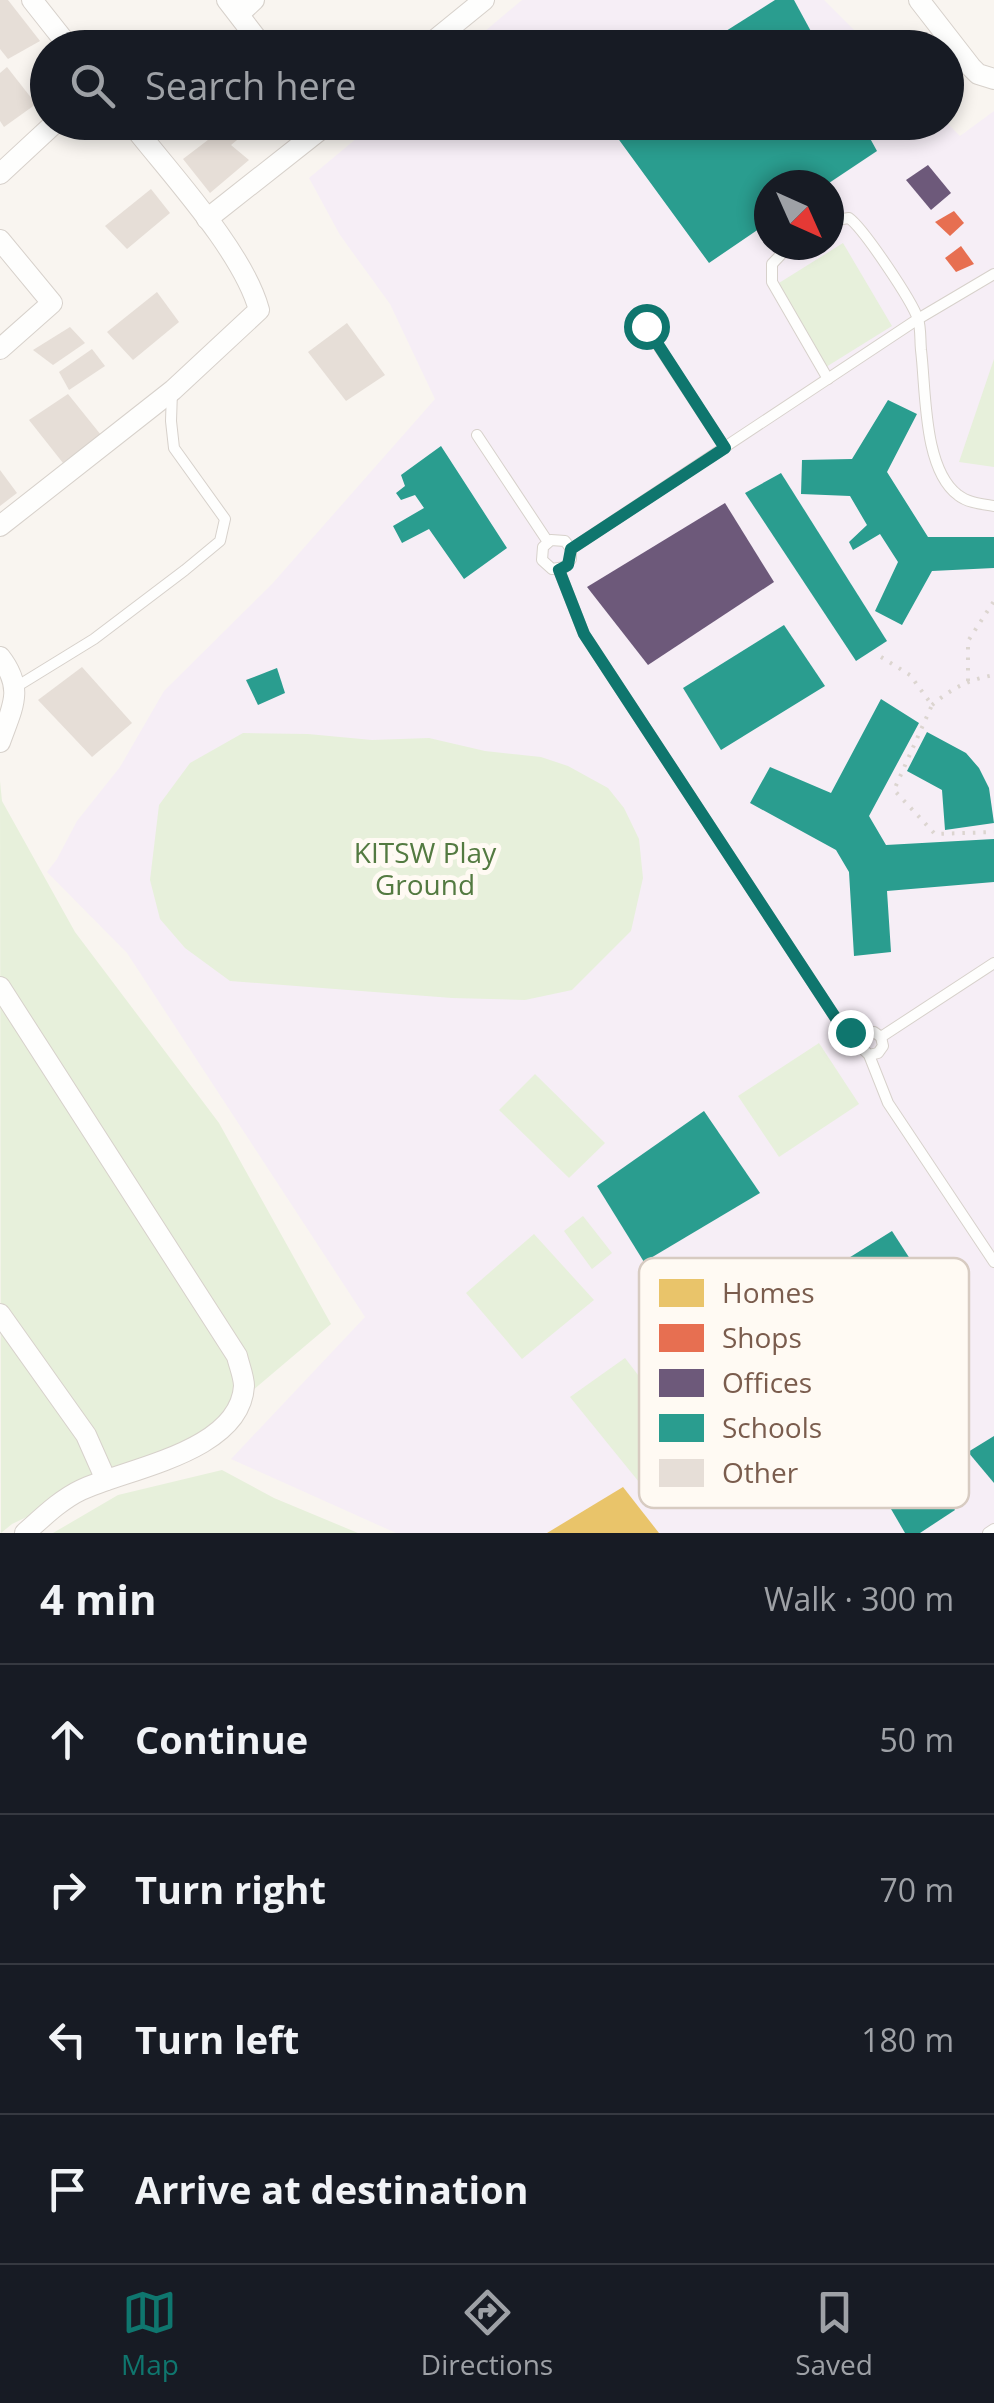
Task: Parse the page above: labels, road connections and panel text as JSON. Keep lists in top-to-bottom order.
{
  "parks": ["KITSW Play Ground"],
  "legend": [
    "Homes",
    "Shops",
    "Offices",
    "Schools",
    "Other"
  ],
  "north": "bottom right",
  "page": {
    "search": "Search here",
    "heading": ["4 min", "Walk · 300 m"],
    "list": [
      ["Continue", "50 m"],
      ["Turn right", "70 m"],
      ["Turn left", "180 m"],
      "Arrive at destination"
    ],
    "nav": ["Map", "Directions", "Saved"]
  }
}
